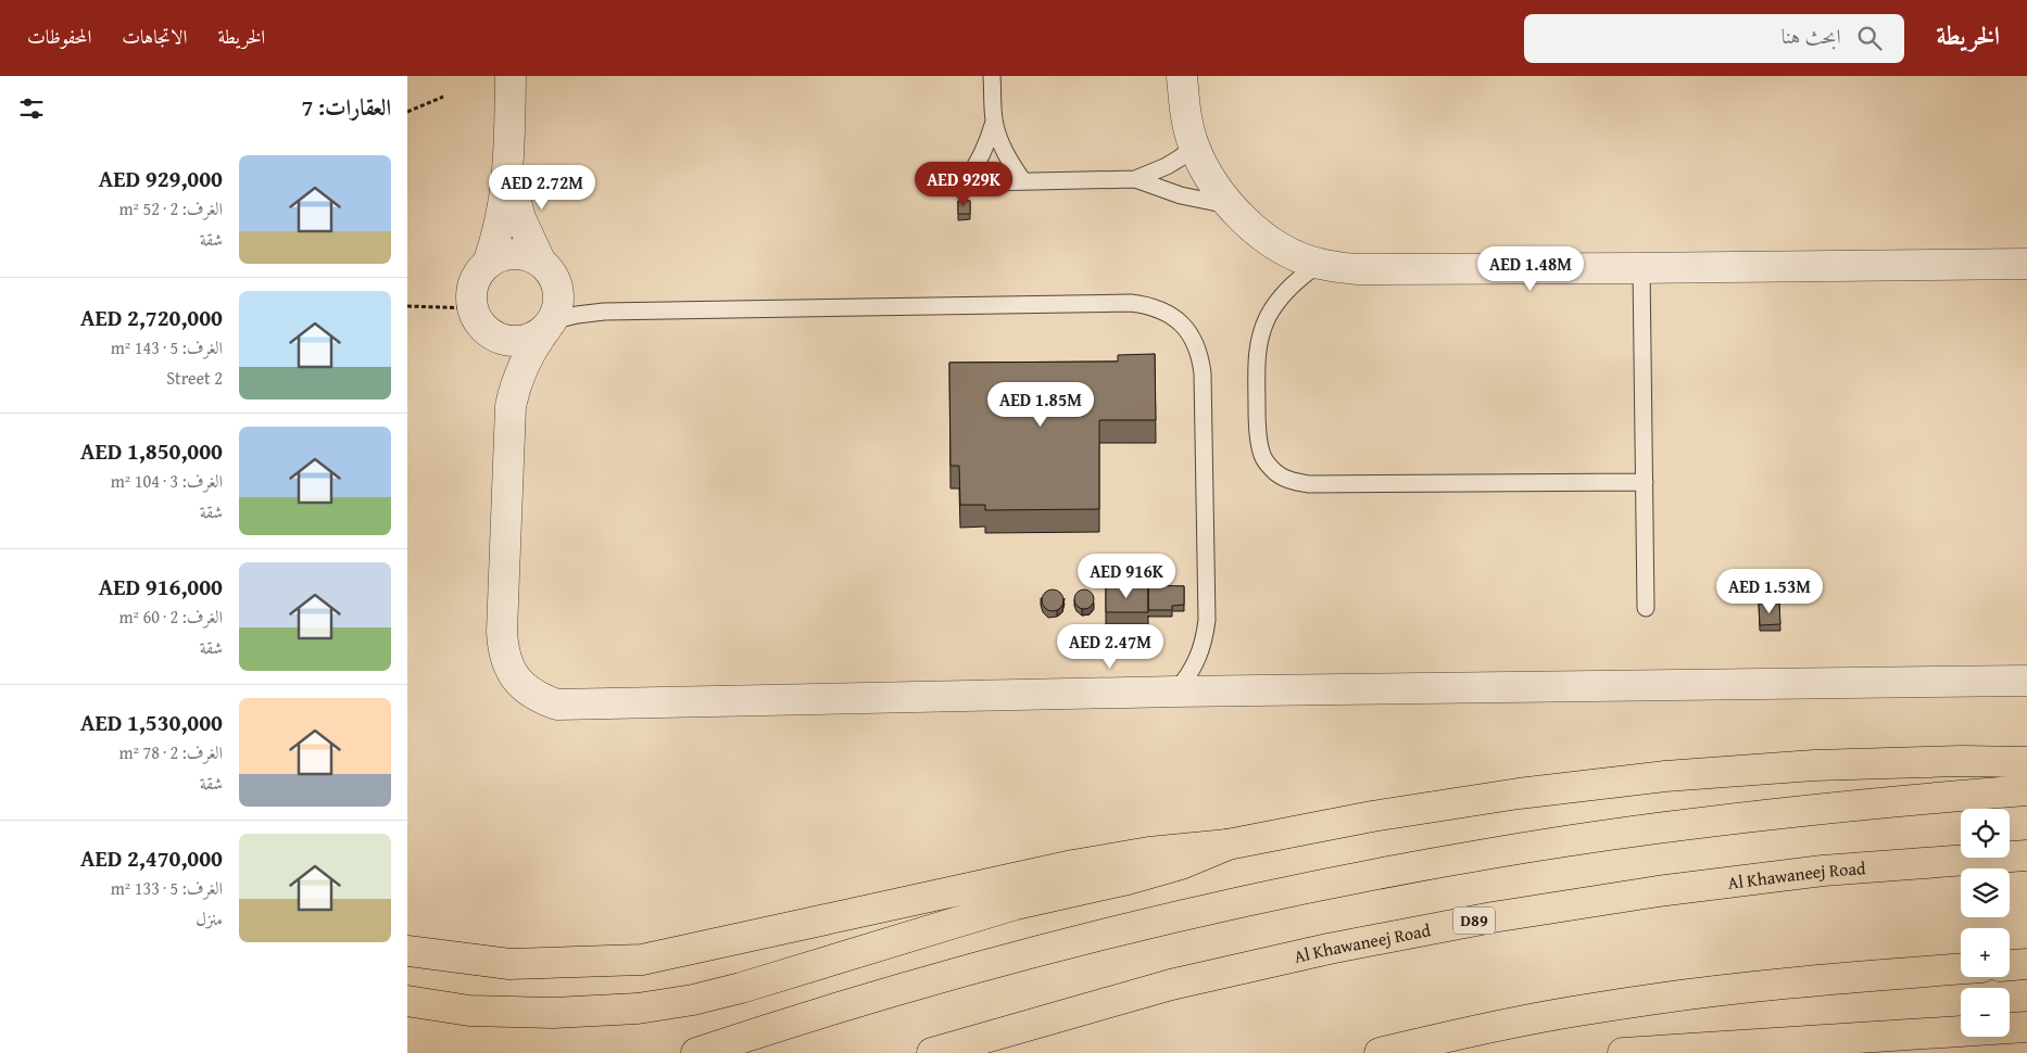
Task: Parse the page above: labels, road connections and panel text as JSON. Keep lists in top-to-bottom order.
{
  "streets": {
    "main road": ["Al Khawaneej Road", "D89"]
  },
  "page": {
    "header": "الخريطة",
    "search": "ابحث هنا",
    "nav": ["الخريطة", "الاتجاهات", "المحفوظات"],
    "heading": "العقارات: 7",
    "list": [
      {
        "name": "AED 929,000",
        "note": "الغرف: 2 · 52 m² · شقة"
      },
      {
        "name": "AED 2,720,000",
        "note": "الغرف: 5 · 143 m² · 2 Street"
      },
      {
        "name": "AED 1,850,000",
        "note": "الغرف: 3 · 104 m² · شقة"
      },
      {
        "name": "AED 916,000",
        "note": "الغرف: 2 · 60 m² · شقة"
      },
      {
        "name": "AED 1,530,000",
        "note": "الغرف: 2 · 78 m² · شقة"
      },
      {
        "name": "AED 2,470,000",
        "note": "الغرف: 5 · 133 m² · منزل"
      }
    ],
    "price": [
      "AED 929K",
      "AED 2.72M",
      "AED 1.48M",
      "AED 1.85M",
      "AED 916K",
      "AED 1.53M",
      "AED 2.47M"
    ],
    "map_buttons": ["+", "−"]
  }
}
